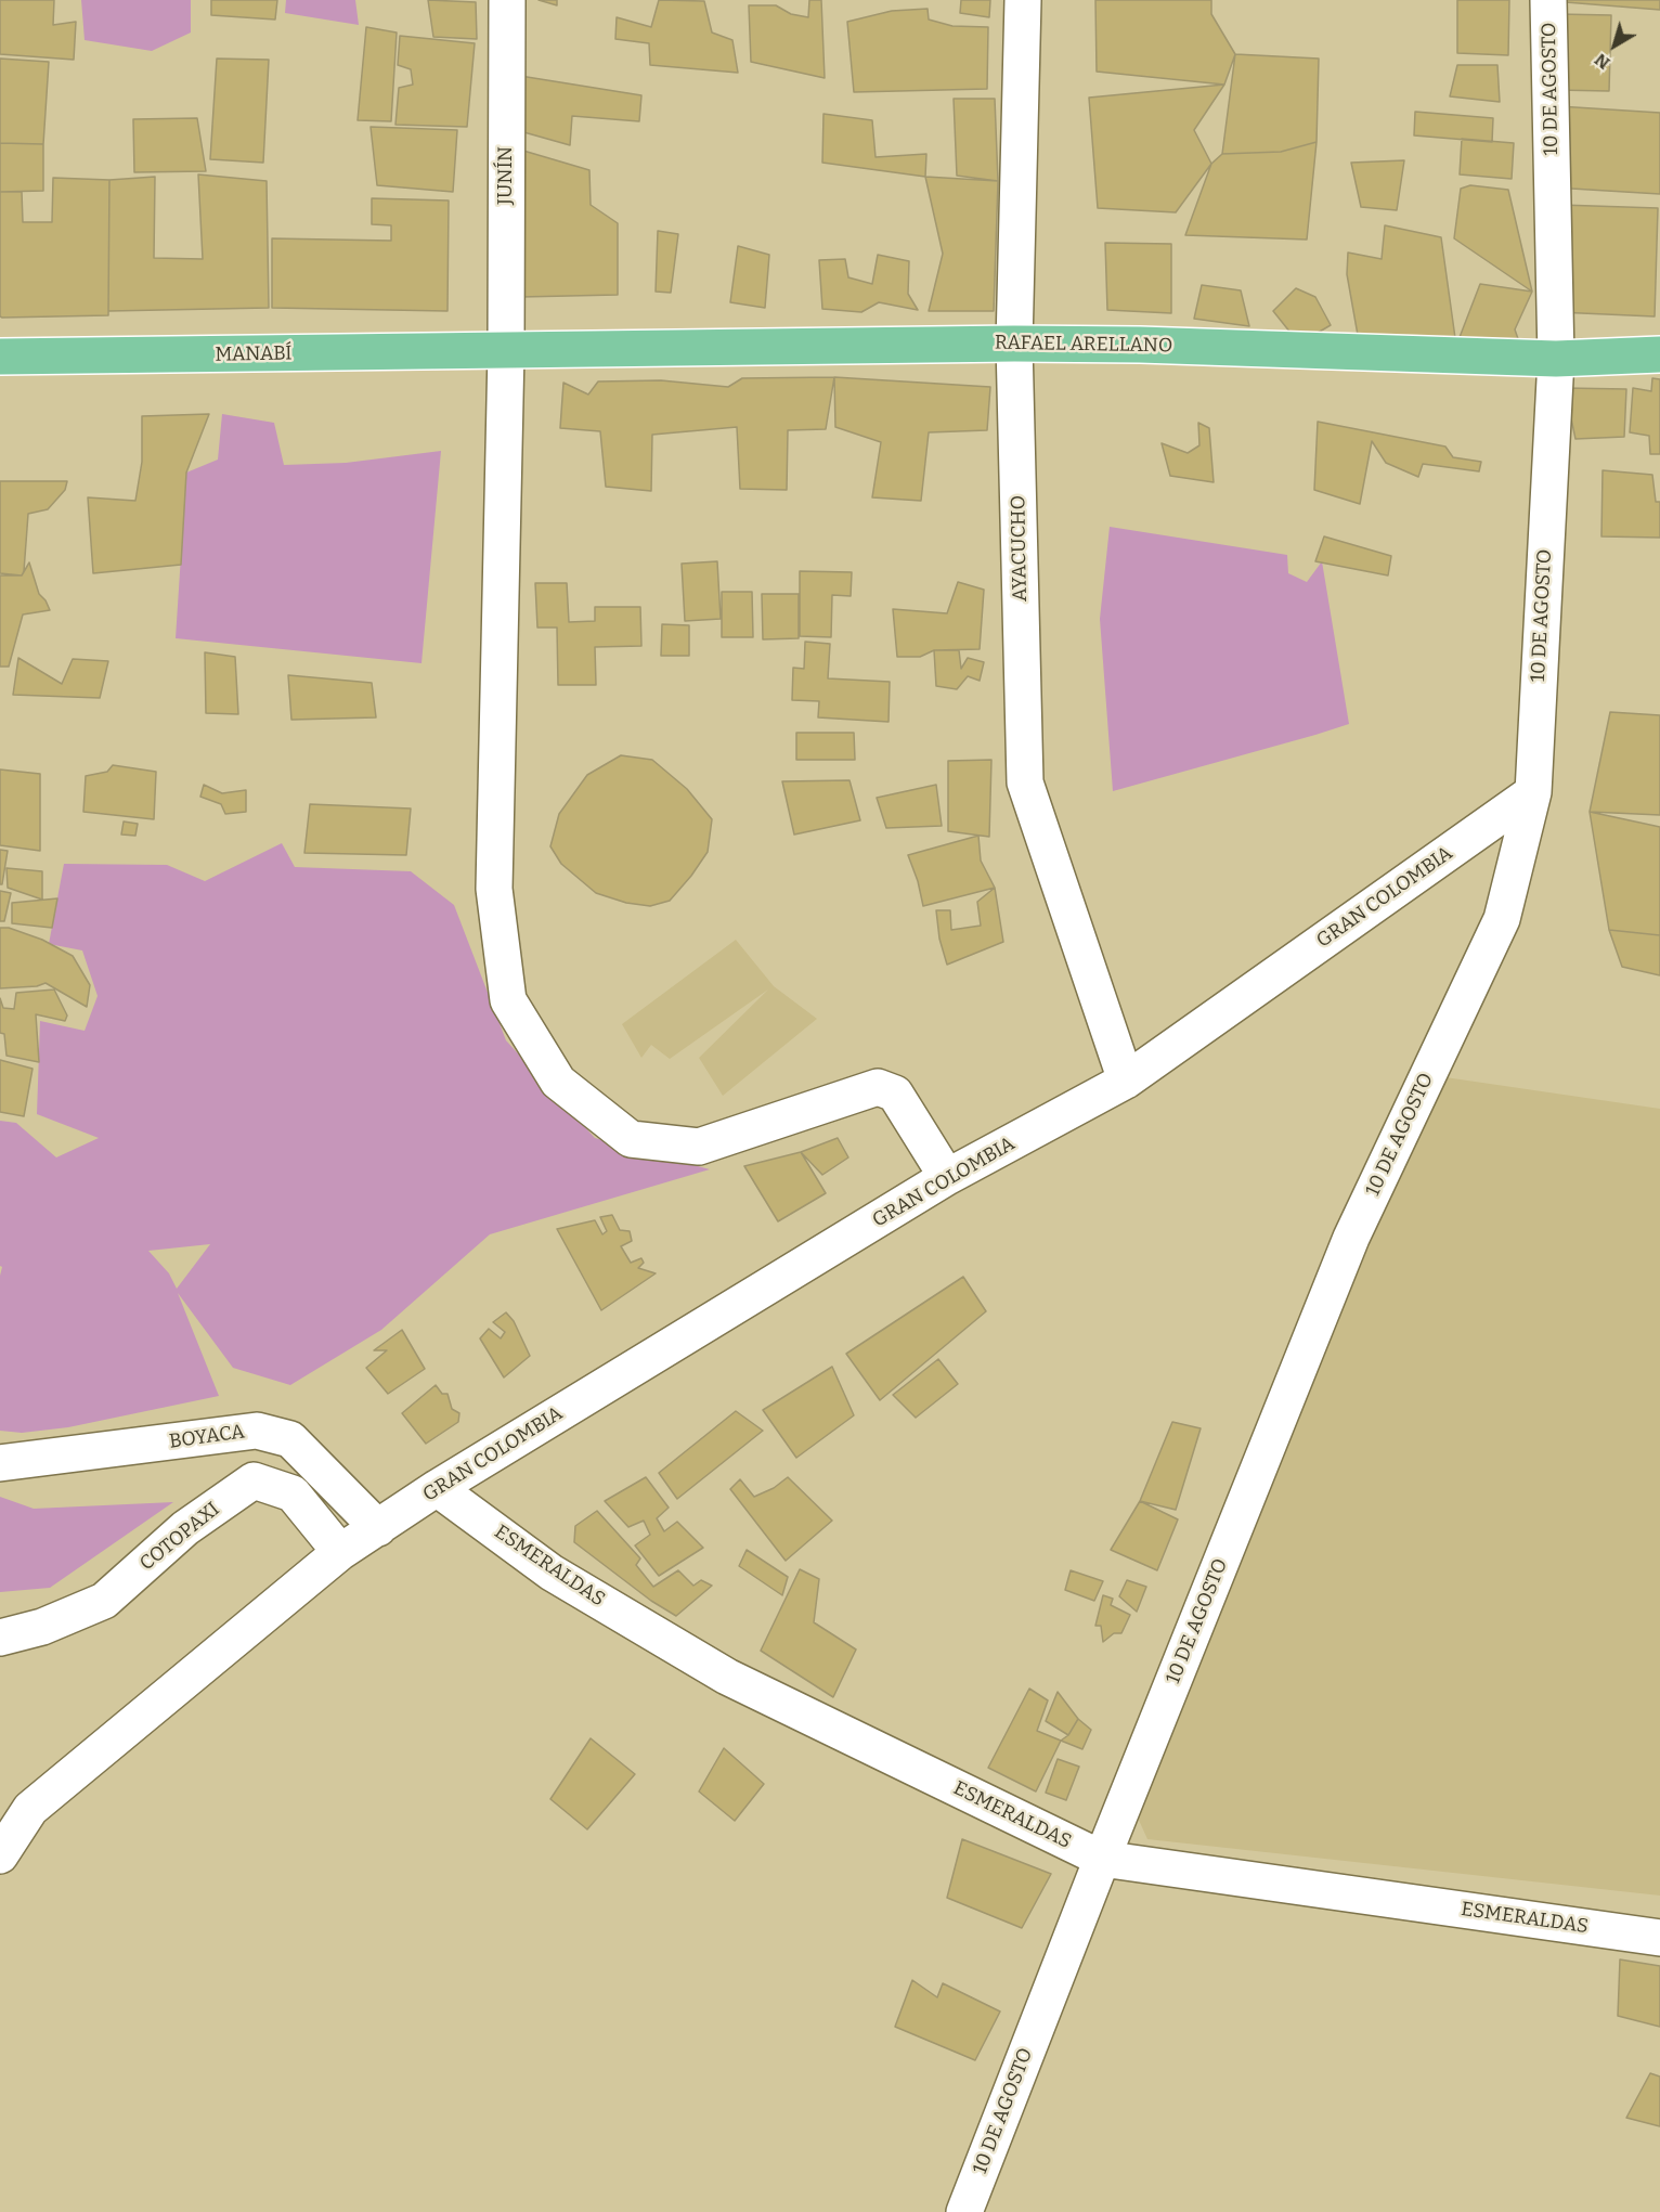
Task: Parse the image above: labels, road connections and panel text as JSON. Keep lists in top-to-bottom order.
{
  "streets": {
    "main road": ["RAFAEL ARELLANO", "MANABÍ"],
    "street": [
      "10 DE AGOSTO",
      "JUNÍN",
      "AYACUCHO",
      "GRAN COLOMBIA",
      "BOYACA",
      "COTOPAXI",
      "ESMERALDAS"
    ]
  },
  "crossings": [
    ["10 DE AGOSTO", "RAFAEL ARELLANO"],
    ["10 DE AGOSTO", "GRAN COLOMBIA"],
    ["10 DE AGOSTO", "ESMERALDAS"],
    ["JUNÍN", "RAFAEL ARELLANO"],
    ["JUNÍN", "MANABÍ"],
    ["JUNÍN", "GRAN COLOMBIA"],
    ["RAFAEL ARELLANO", "MANABÍ"],
    ["RAFAEL ARELLANO", "AYACUCHO"],
    ["AYACUCHO", "GRAN COLOMBIA"],
    ["GRAN COLOMBIA", "BOYACA"],
    ["GRAN COLOMBIA", "COTOPAXI"],
    ["GRAN COLOMBIA", "ESMERALDAS"]
  ],
  "north": "bottom left"
}
